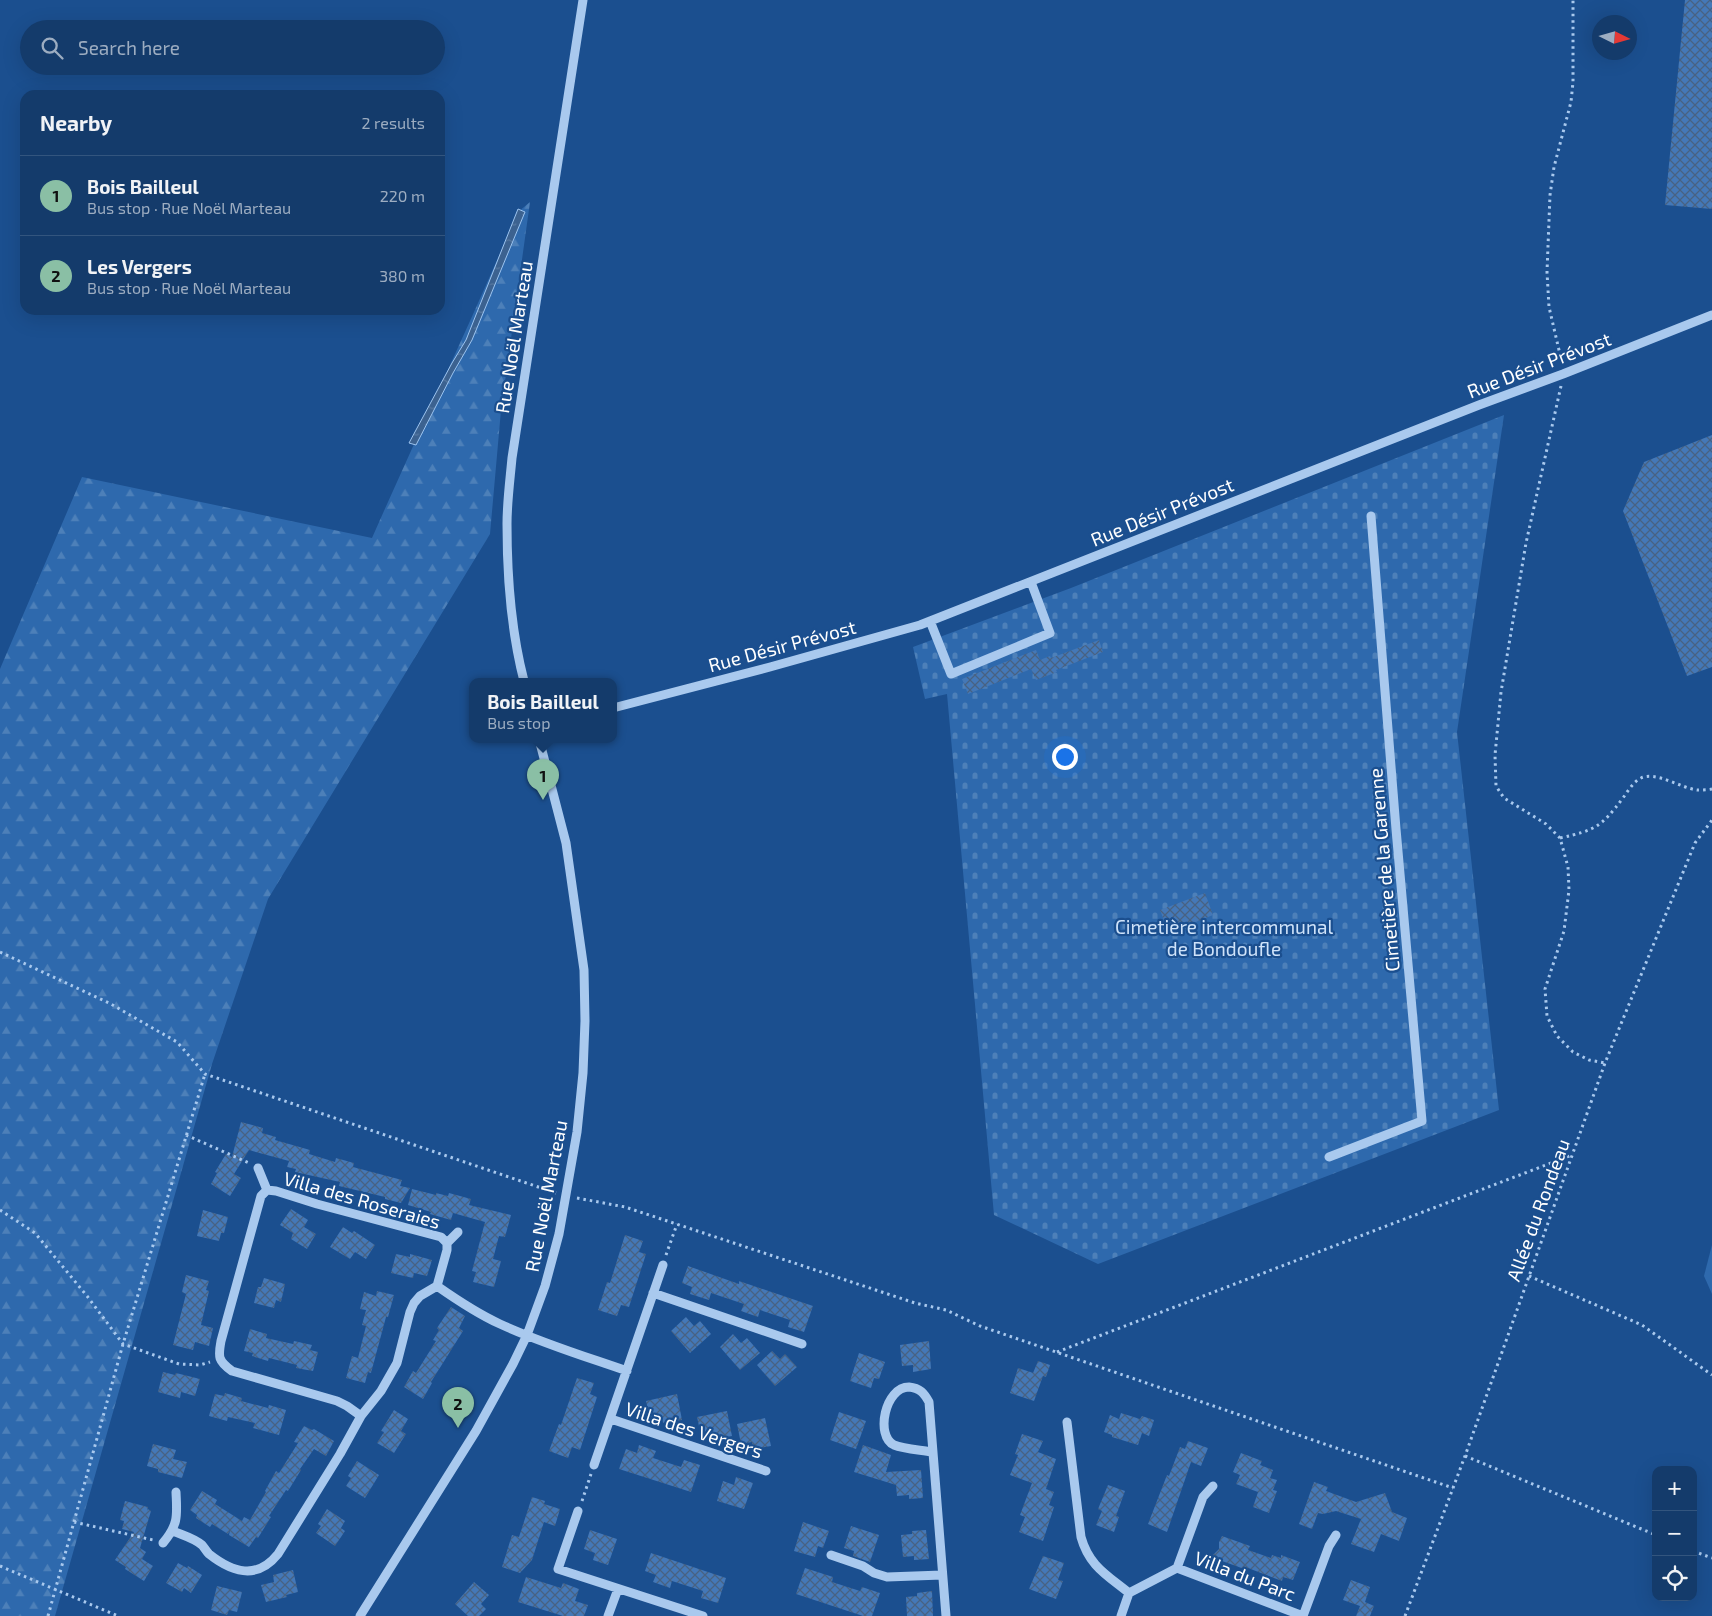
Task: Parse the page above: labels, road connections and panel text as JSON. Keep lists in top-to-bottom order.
{
  "streets": {
    "street": [
      "Rue Noël Marteau",
      "Rue Désir Prévost",
      "Cimetière de la Garenne",
      "Villa des Roseraies",
      "Villa des Vergers",
      "Villa du Parc"
    ],
    "path": ["Allée du Rondeau"]
  },
  "crossings": [
    ["Rue Noël Marteau", "Villa des Vergers"]
  ],
  "parks": ["Cimetière intercommunal de Bondoufle"],
  "north": "right",
  "page": {
    "search": "Search here",
    "heading": ["Nearby", "2 results"],
    "list": [
      {
        "mark": "1",
        "name": "Bois Bailleul",
        "note": "Bus stop · Rue Noël Marteau",
        "value": "220 m"
      },
      {
        "mark": "2",
        "name": "Les Vergers",
        "note": "Bus stop · Rue Noël Marteau",
        "value": "380 m"
      }
    ],
    "popup": ["Bois Bailleul", "Bus stop"],
    "pins": ["1", "2"],
    "map_buttons": ["+", "−"]
  }
}
